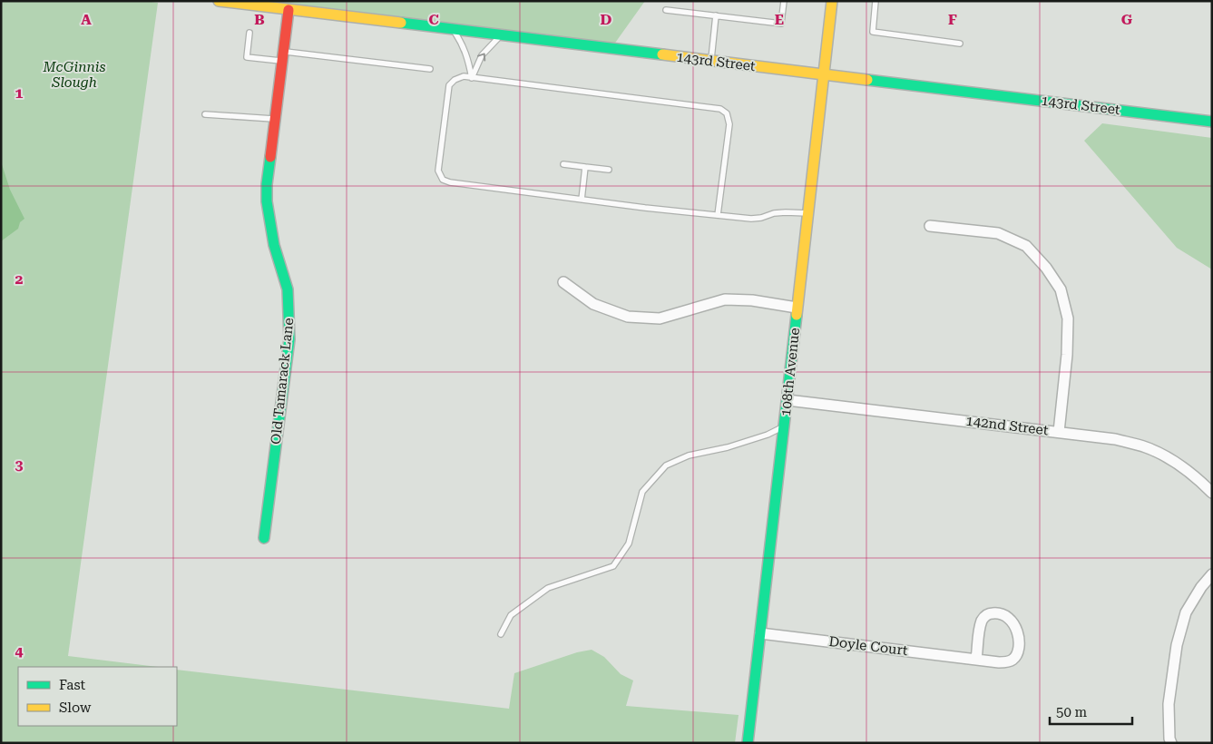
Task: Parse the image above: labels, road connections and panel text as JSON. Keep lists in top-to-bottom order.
{
  "streets": {
    "street": [
      "143rd Street",
      "108th Avenue",
      "Old Tamarack Lane",
      "142nd Street",
      "Doyle Court"
    ]
  },
  "crossings": [
    ["143rd Street", "108th Avenue"],
    ["143rd Street", "Old Tamarack Lane"],
    ["108th Avenue", "142nd Street"],
    ["108th Avenue", "Doyle Court"]
  ],
  "parks": ["McGinnis Slough"],
  "legend": ["Fast", "Slow"],
  "scale_bar": "50 m",
  "grid": {
    "columns": [
      "A",
      "B",
      "C",
      "D",
      "E",
      "F",
      "G"
    ],
    "rows": [
      "1",
      "2",
      "3",
      "4"
    ]
  }
}
